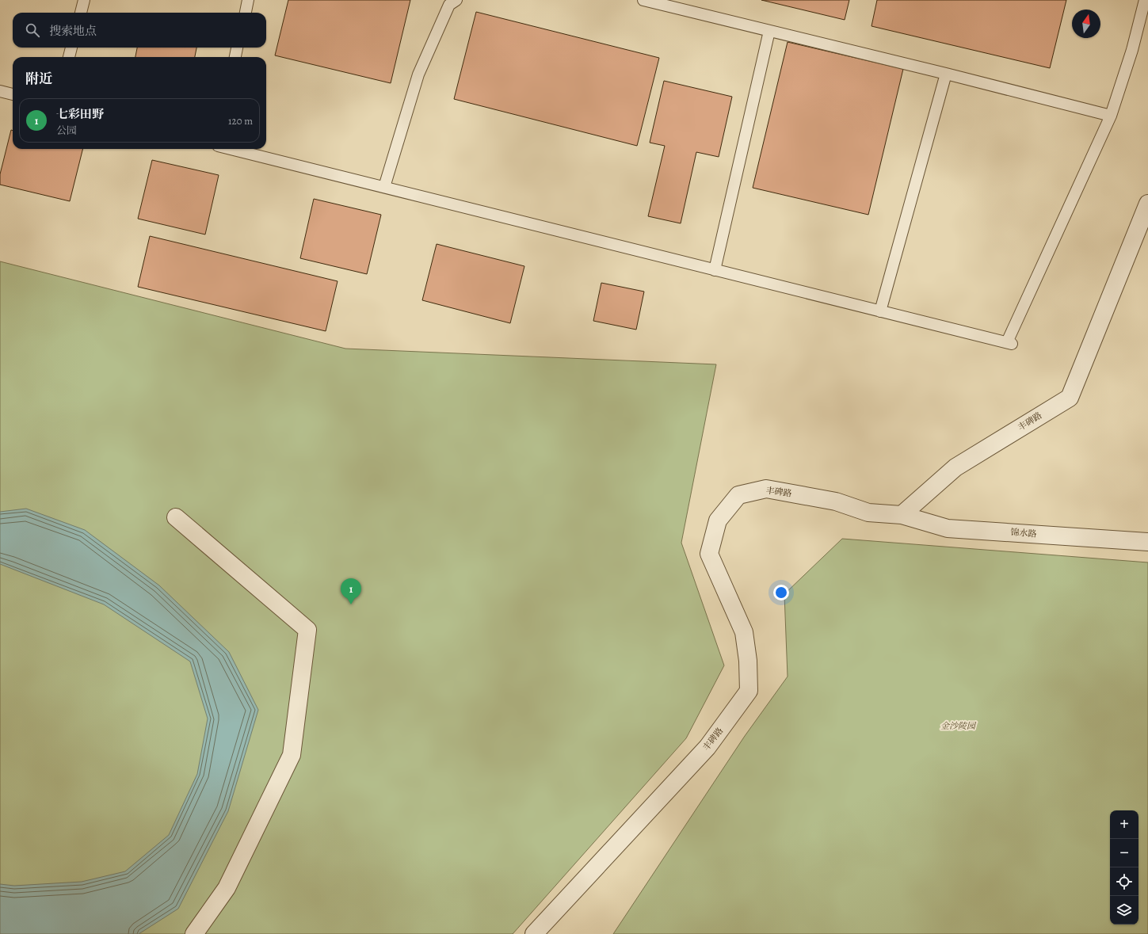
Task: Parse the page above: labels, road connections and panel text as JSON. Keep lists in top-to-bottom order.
{
  "streets": {
    "street": ["丰碑路", "锦水路"]
  },
  "crossings": [
    ["丰碑路", "锦水路"]
  ],
  "parks": ["金沙陵园"],
  "north": "top",
  "page": {
    "search": "搜索地点",
    "heading": "附近",
    "list": [
      {
        "mark": "1",
        "name": "七彩田野",
        "note": "公园",
        "value": "120 m"
      }
    ],
    "pins": "1",
    "map_buttons": ["+", "−"]
  }
}
